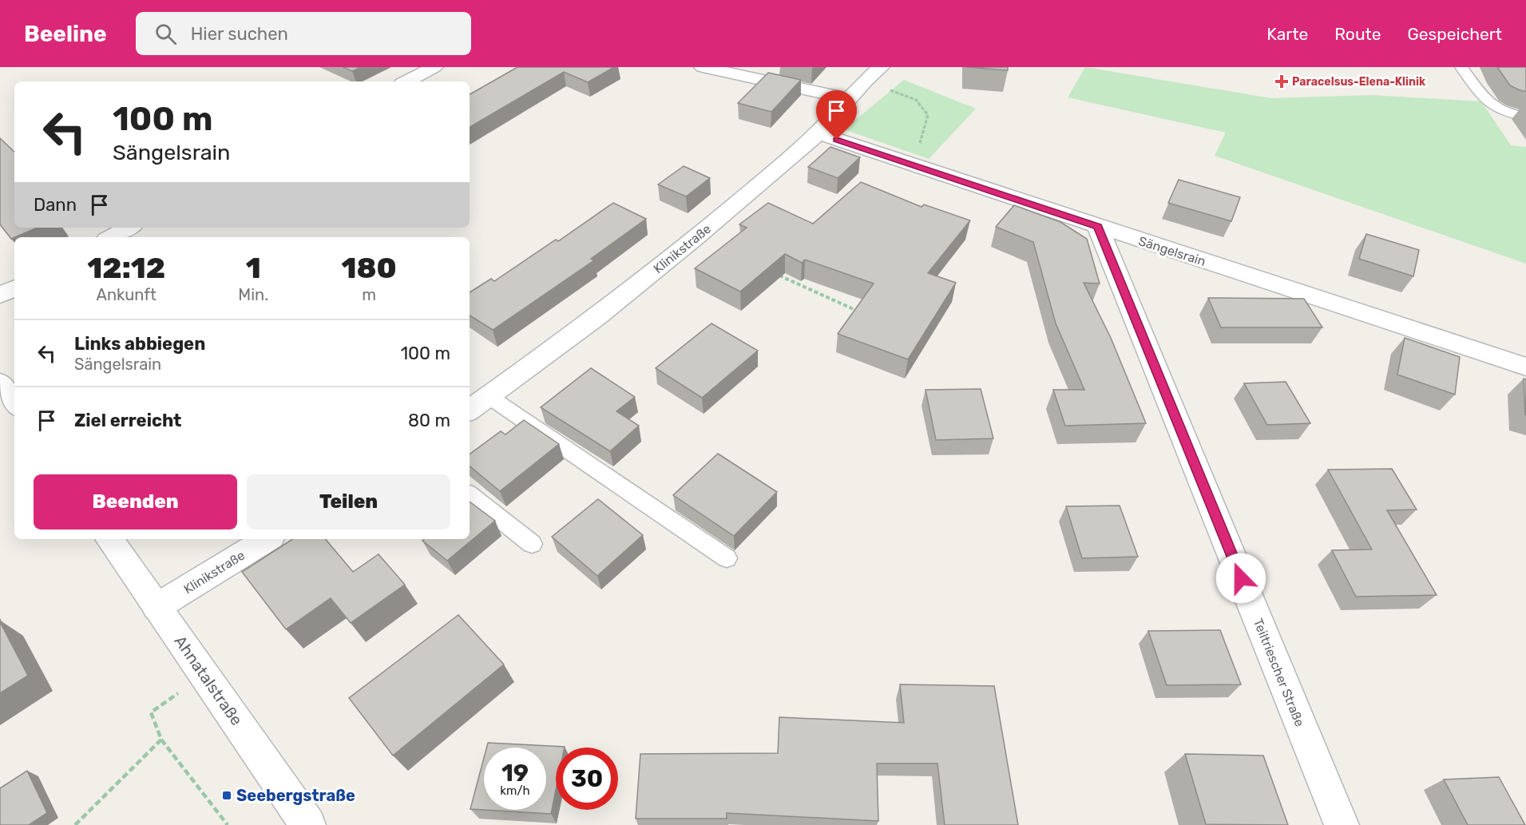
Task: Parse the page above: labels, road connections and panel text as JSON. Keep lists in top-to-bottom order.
{
  "streets": {
    "street": [
      "Klinikstraße",
      "Sängelsrain",
      "Teiltriescher Straße",
      "Ahnatalstraße"
    ]
  },
  "crossings": [
    ["Klinikstraße", "Sängelsrain"],
    ["Klinikstraße", "Ahnatalstraße"],
    ["Sängelsrain", "Teiltriescher Straße"]
  ],
  "places": {
    "health": ["Paracelsus-Elena-Klinik"],
    "transit": ["Seebergstraße"]
  },
  "page": {
    "header": "Beeline",
    "search": "Hier suchen",
    "nav": ["Karte", "Route", "Gespeichert"],
    "turn": ["100 m", "Sängelsrain"],
    "then": "Dann",
    "eta": [
      "12:12",
      "Ankunft",
      "1",
      "Min.",
      "180",
      "m"
    ],
    "list": [
      {
        "name": "Links abbiegen",
        "note": "Sängelsrain",
        "value": "100 m"
      },
      {
        "name": "Ziel erreicht",
        "value": "80 m"
      }
    ],
    "buttons": ["Beenden", "Teilen"],
    "speed": "19 km/h",
    "limit": "30"
  }
}
